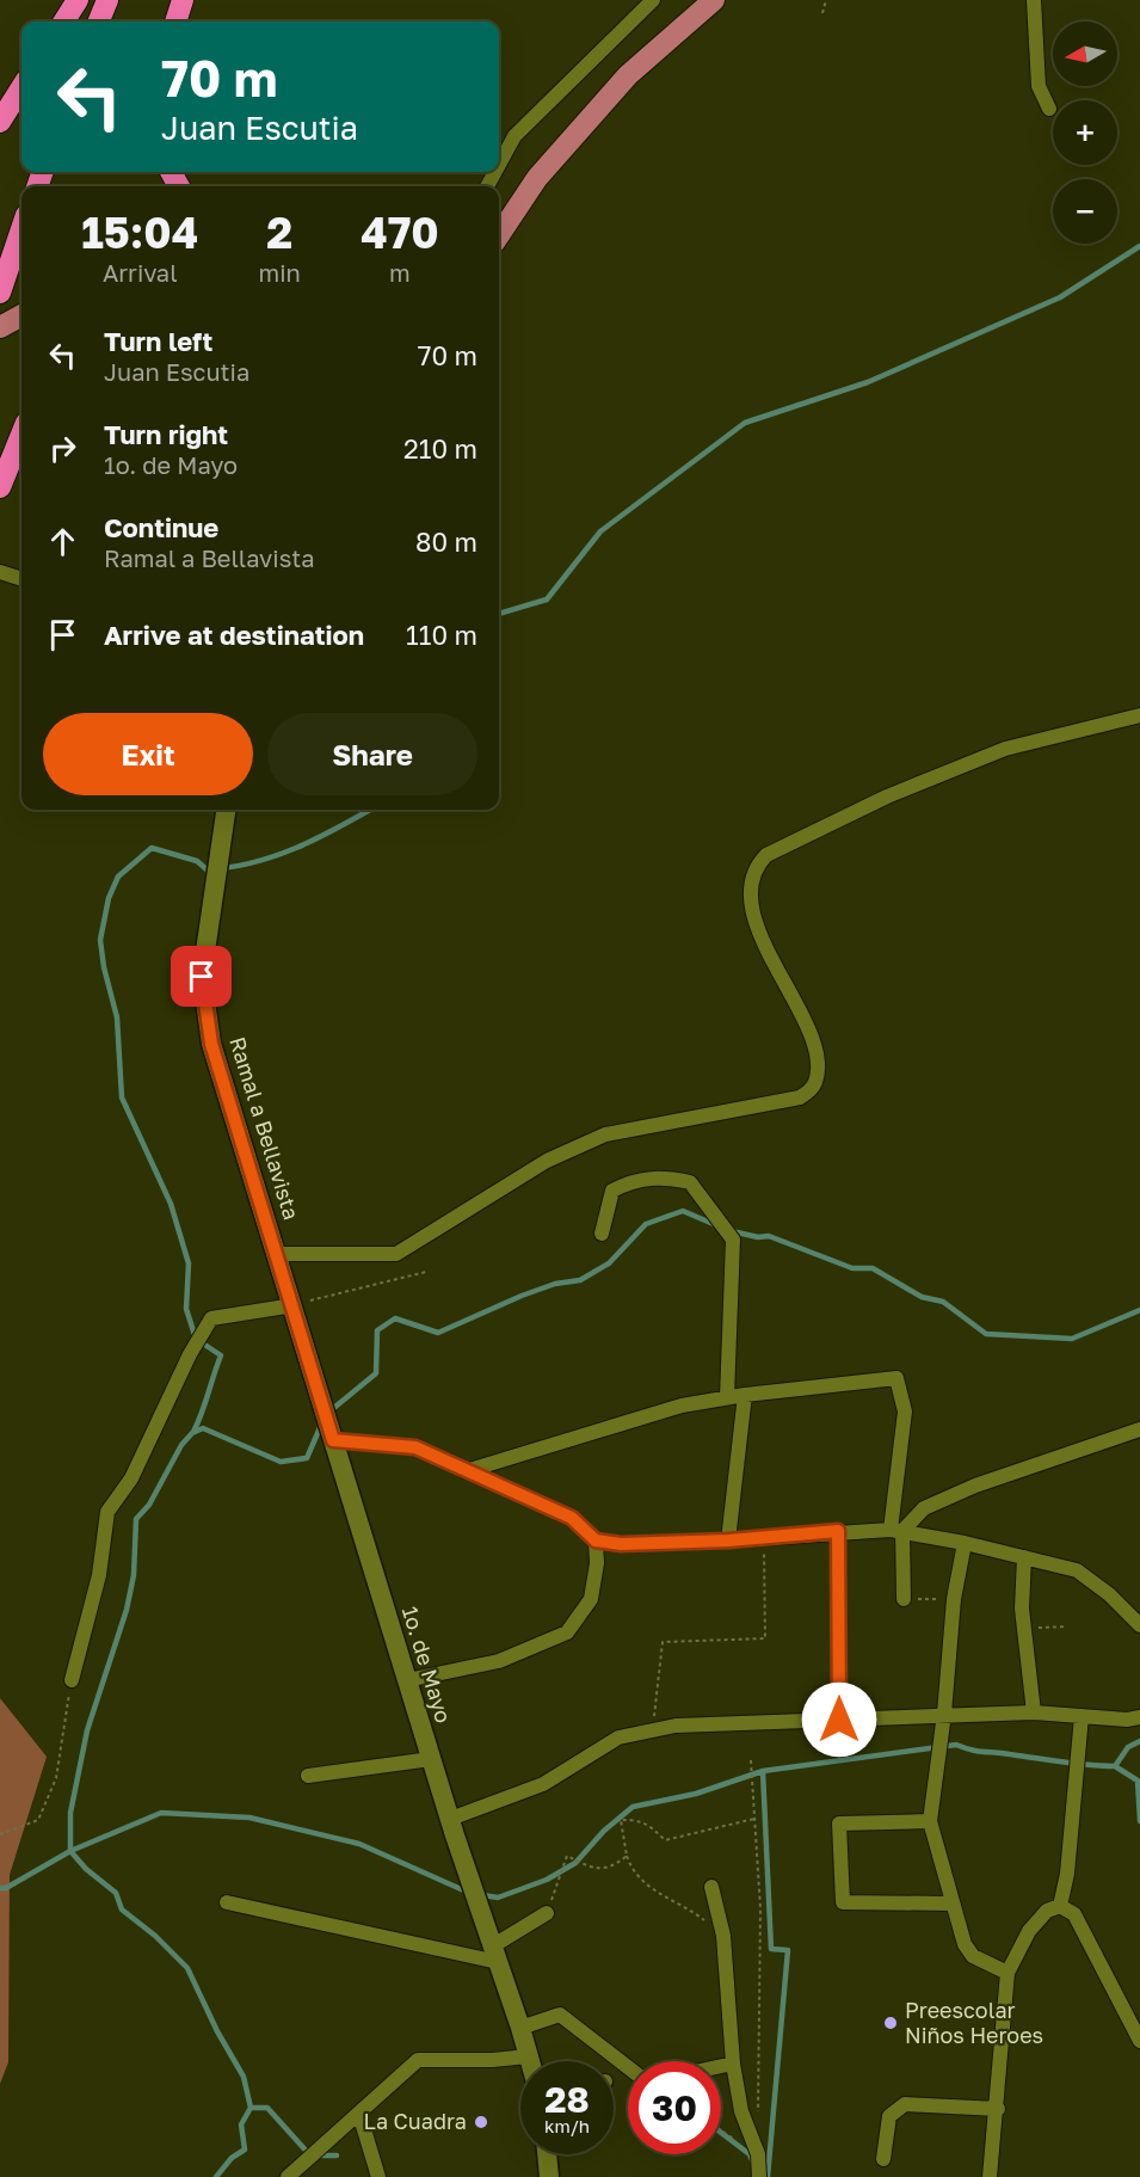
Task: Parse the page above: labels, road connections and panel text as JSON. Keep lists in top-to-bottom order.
{
  "streets": {
    "street": ["Ramal a Bellavista", "1o. de Mayo"]
  },
  "crossings": [
    ["Ramal a Bellavista", "1o. de Mayo"]
  ],
  "places": ["Preescolar Niños Heroes", "La Cuadra"],
  "north": "left",
  "page": {
    "map_buttons": ["+", "−"],
    "turn": ["70 m", "Juan Escutia"],
    "eta": [
      "15:04",
      "Arrival",
      "2",
      "min",
      "470",
      "m"
    ],
    "list": [
      {
        "name": "Turn left",
        "note": "Juan Escutia",
        "value": "70 m"
      },
      {
        "name": "Turn right",
        "note": "1o. de Mayo",
        "value": "210 m"
      },
      {
        "name": "Continue",
        "note": "Ramal a Bellavista",
        "value": "80 m"
      },
      {
        "name": "Arrive at destination",
        "value": "110 m"
      }
    ],
    "buttons": ["Exit", "Share"],
    "speed": "28 km/h",
    "limit": "30"
  }
}
